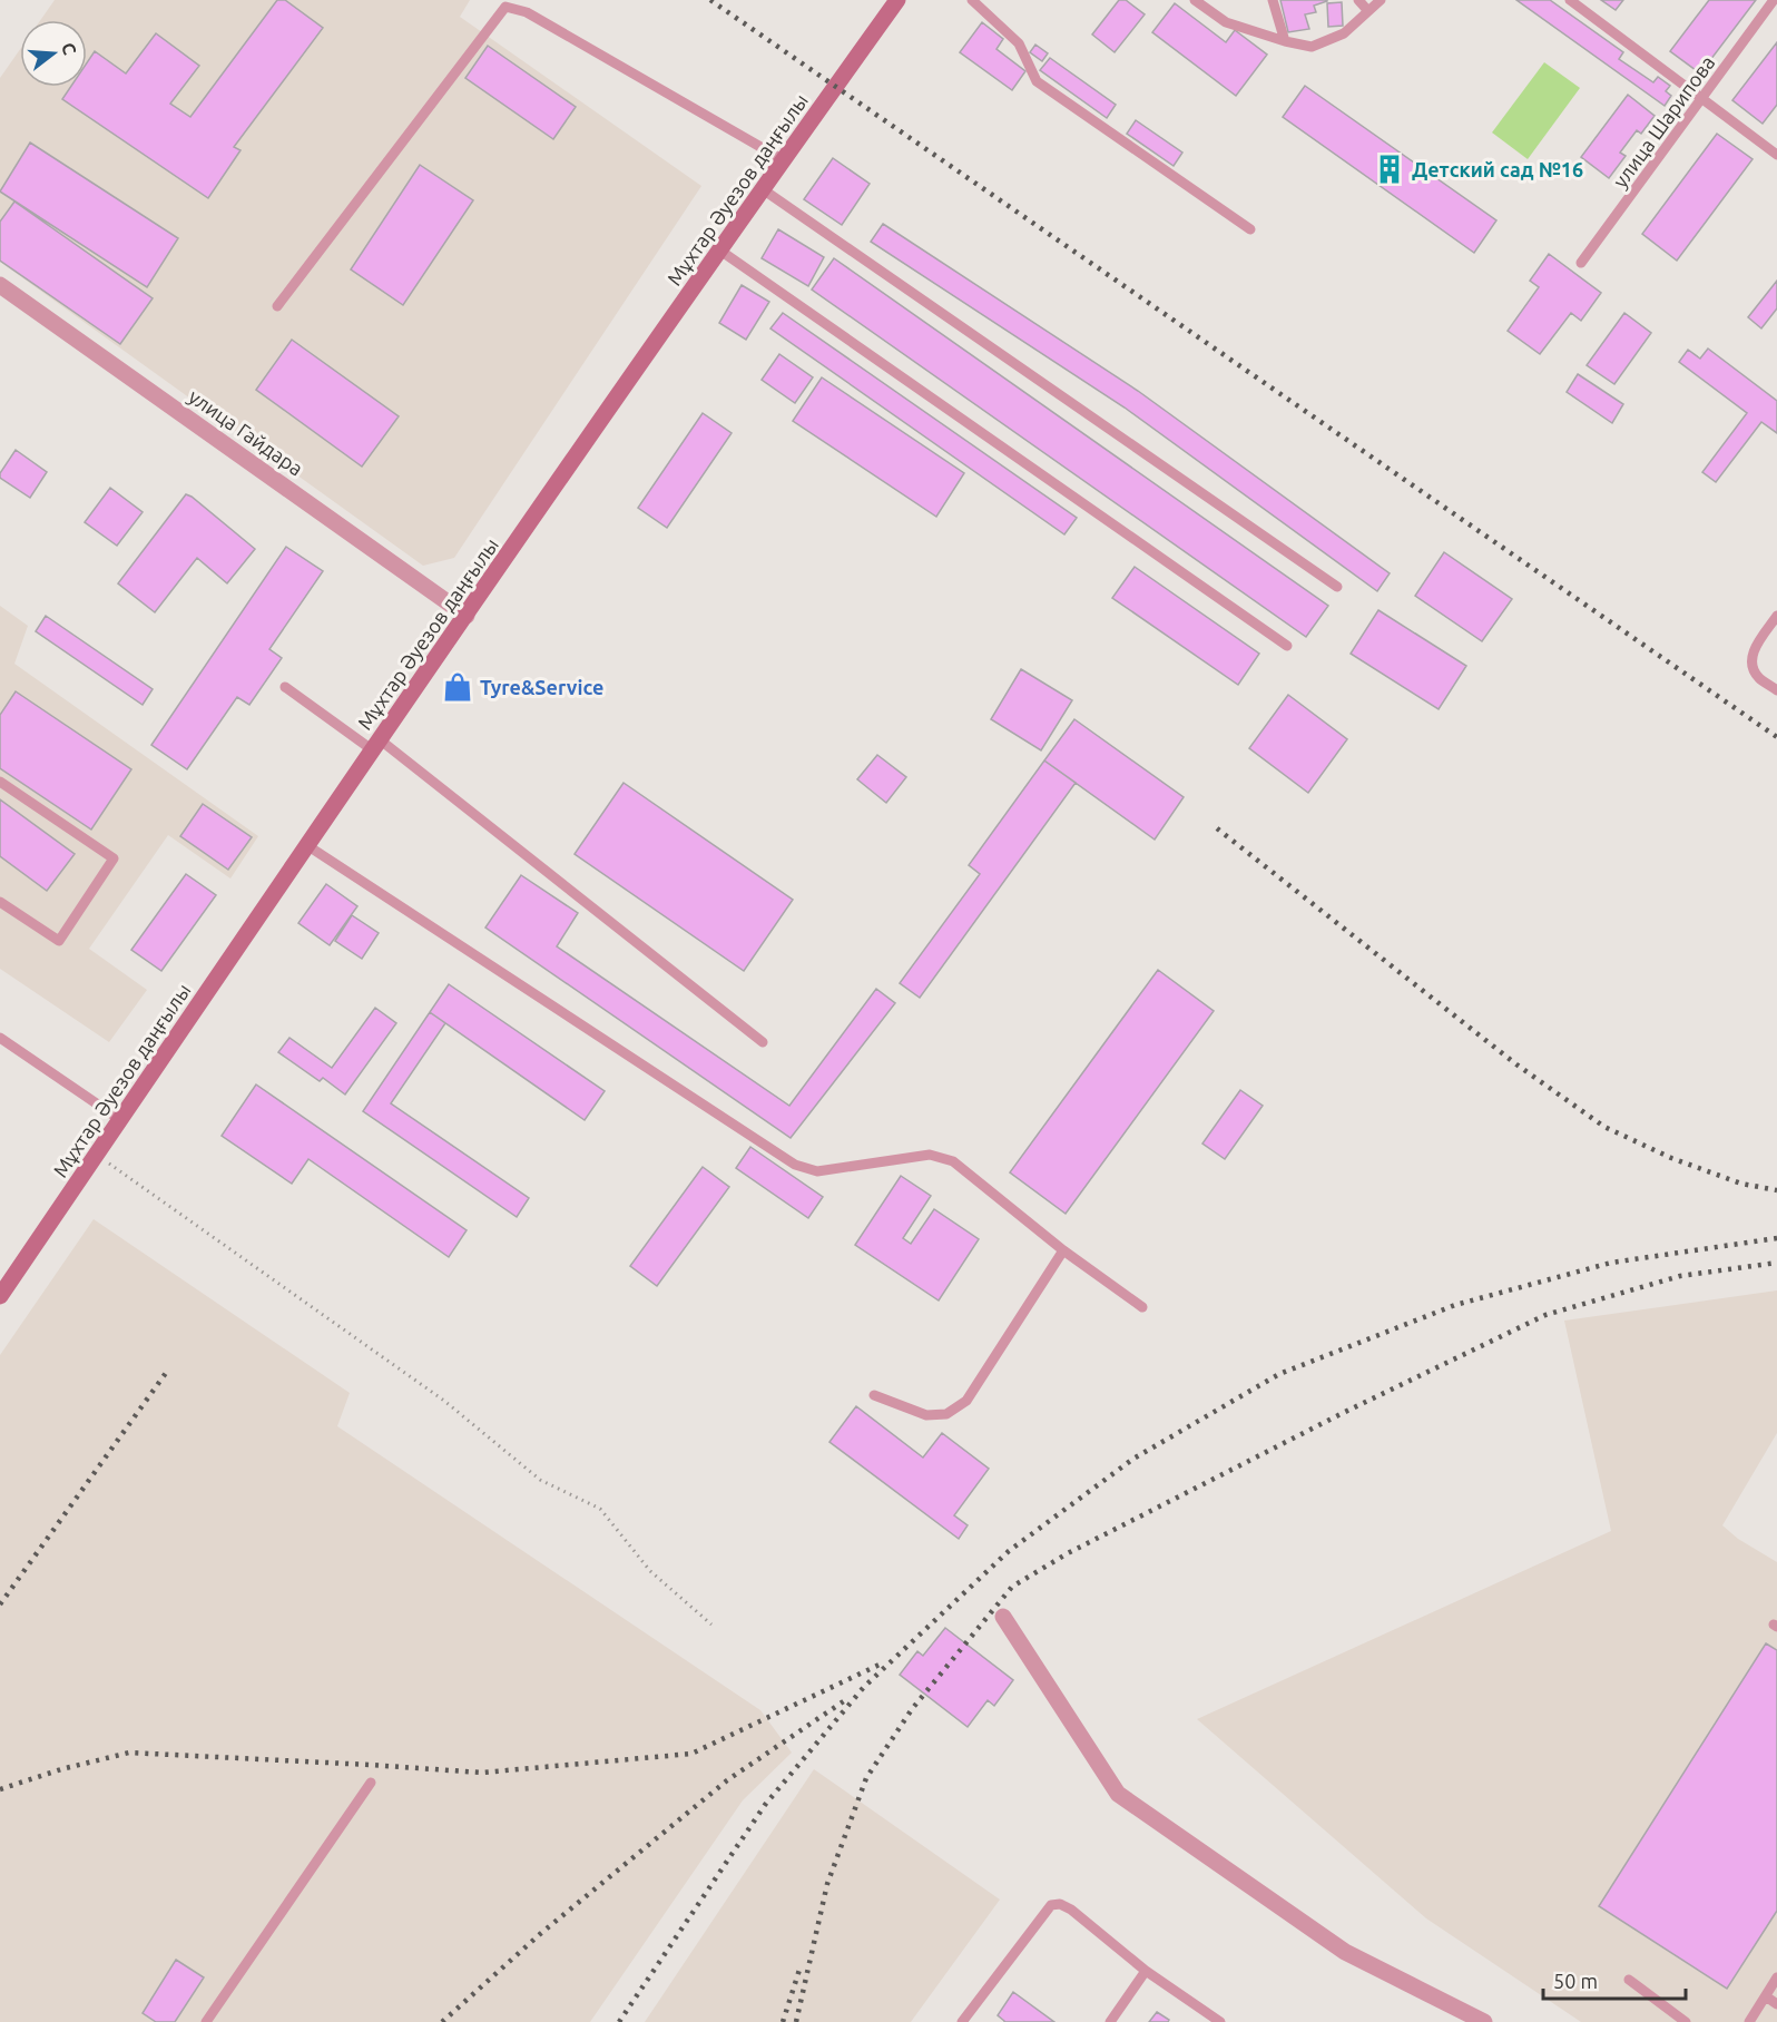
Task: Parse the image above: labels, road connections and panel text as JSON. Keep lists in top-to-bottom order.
{
  "streets": {
    "main road": ["Мұхтар Әуезов даңғылы"],
    "street": ["улица Гайдара"],
    "lane": ["улица Шарипова"]
  },
  "crossings": [
    ["Мұхтар Әуезов даңғылы", "улица Гайдара"]
  ],
  "places": {
    "building": ["Детский сад №16"],
    "shop": ["Tyre&Service"]
  },
  "scale_bar": "50 m",
  "north": "right"
}
